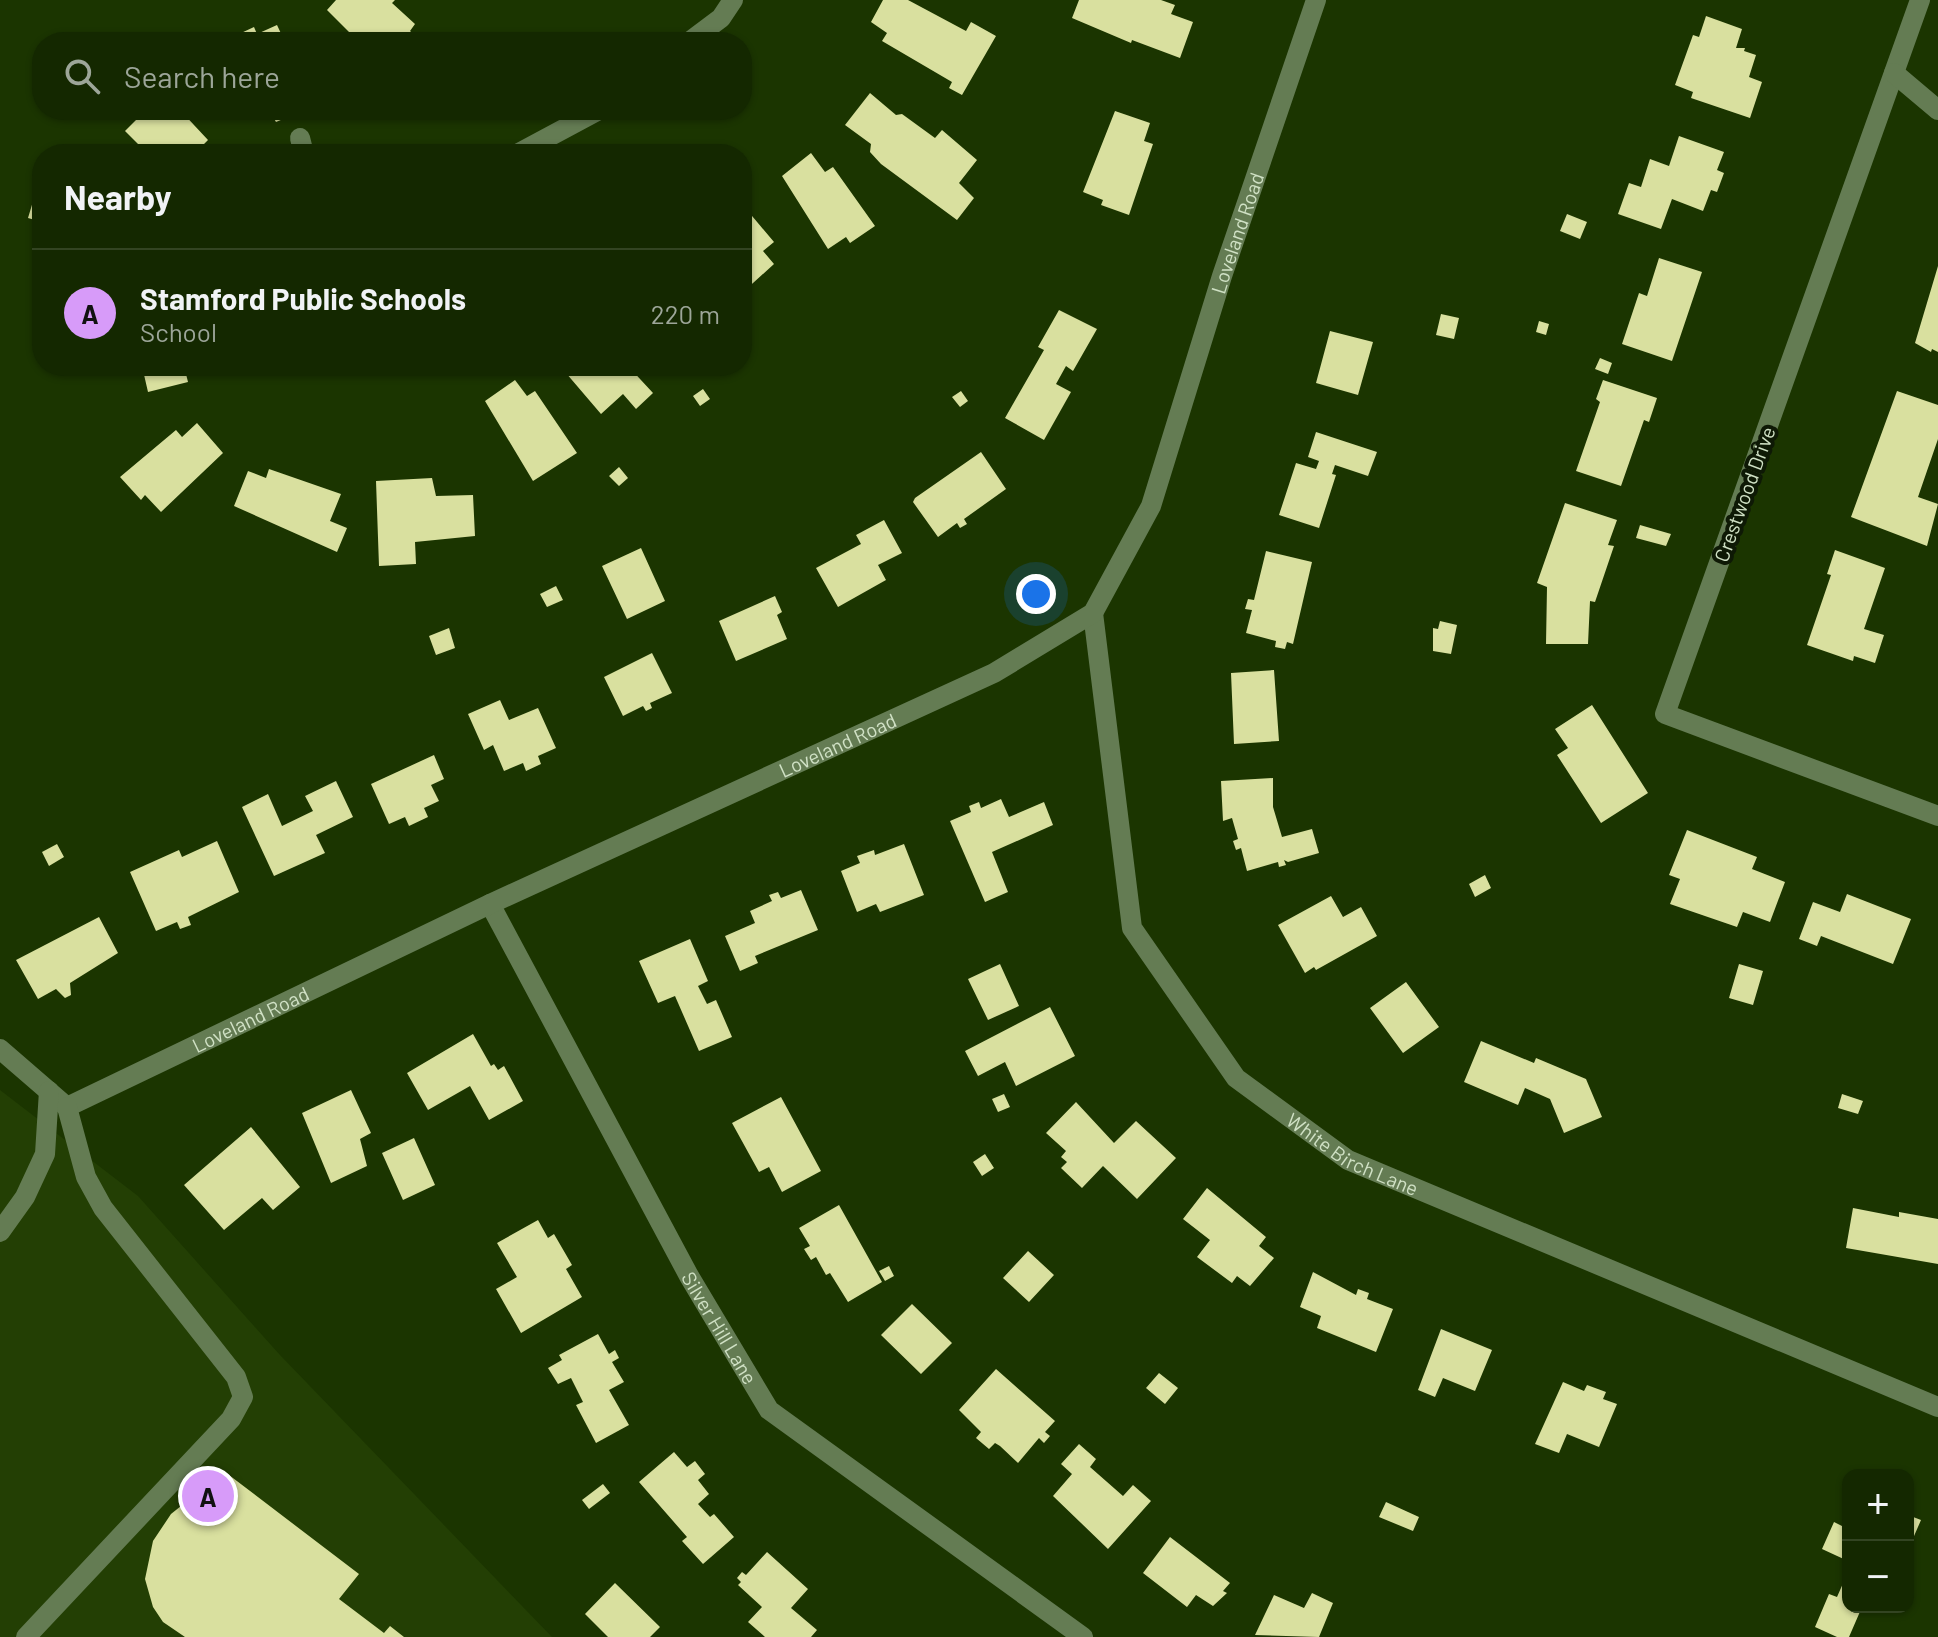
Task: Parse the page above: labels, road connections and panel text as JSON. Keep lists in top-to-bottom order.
{
  "streets": {
    "street": [
      "Loveland Road",
      "Crestwood Drive",
      "White Birch Lane",
      "Silver Hill Lane"
    ]
  },
  "crossings": [
    ["Loveland Road", "White Birch Lane"],
    ["Loveland Road", "Silver Hill Lane"]
  ],
  "page": {
    "search": "Search here",
    "heading": "Nearby",
    "list": [
      {
        "mark": "A",
        "name": "Stamford Public Schools",
        "note": "School",
        "value": "220 m"
      }
    ],
    "pins": "A",
    "map_buttons": ["+", "−"]
  }
}
